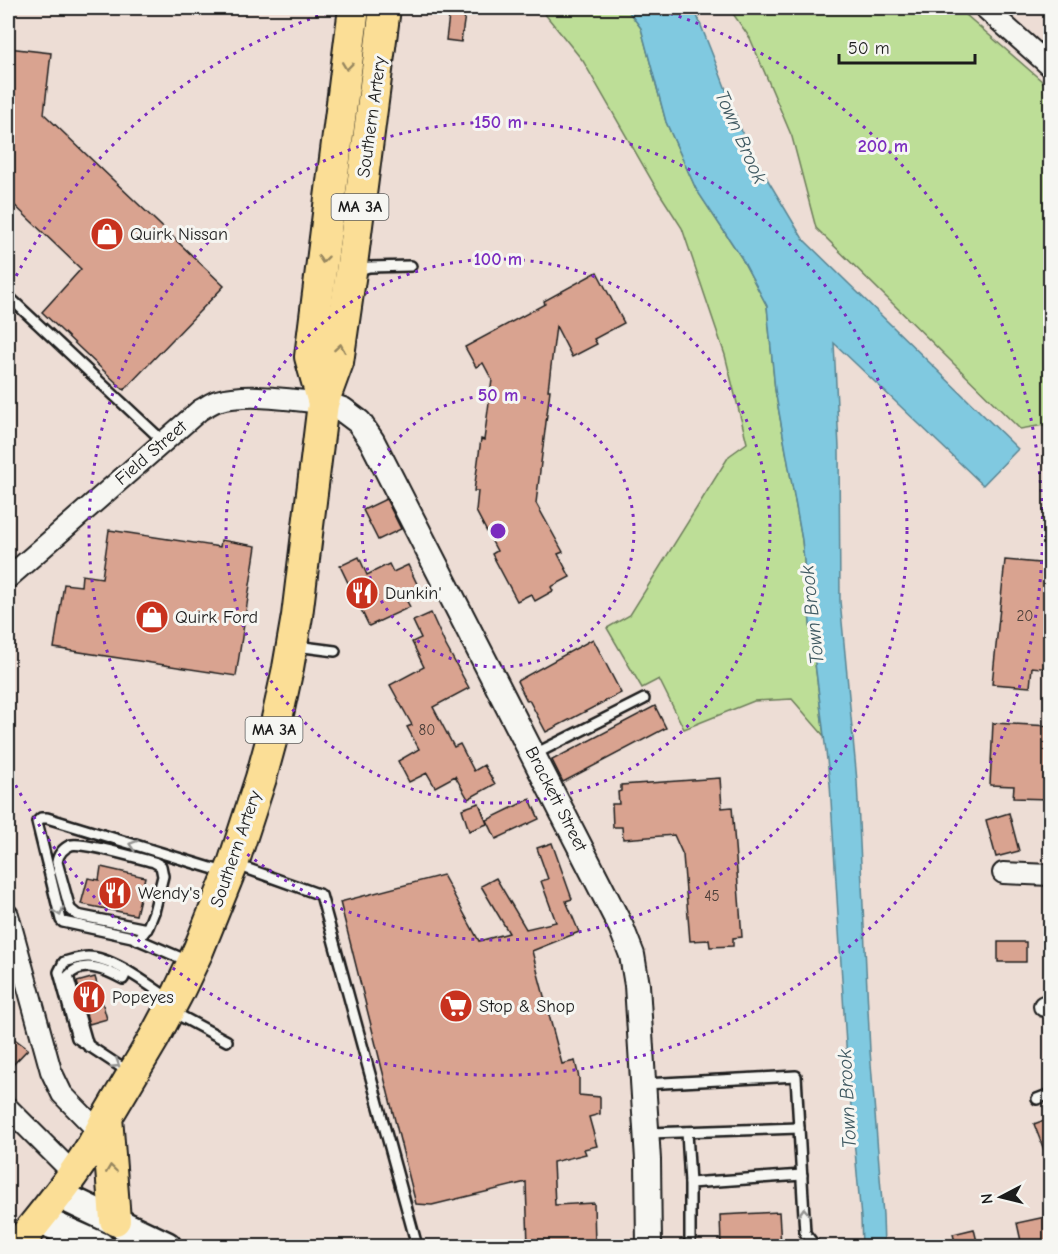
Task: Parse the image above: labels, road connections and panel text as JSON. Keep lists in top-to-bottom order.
{
  "streets": {
    "main road": ["Southern Artery", "MA 3A"],
    "street": ["Field Street", "Brackett Street"]
  },
  "crossings": [
    ["Southern Artery", "Field Street"],
    ["Southern Artery", "Brackett Street"],
    ["Field Street", "Brackett Street"]
  ],
  "water": ["Town Brook"],
  "places": {
    "shop": ["Quirk Nissan", "Quirk Ford"],
    "restaurant": ["Dunkin'", "Wendy's", "Popeyes"],
    "supermarket": ["Stop & Shop"]
  },
  "house_numbers": ["20", "80", "45"],
  "scale_bar": "50 m",
  "north": "left",
  "rings": [
    "150 m",
    "200 m",
    "100 m",
    "50 m"
  ]
}
